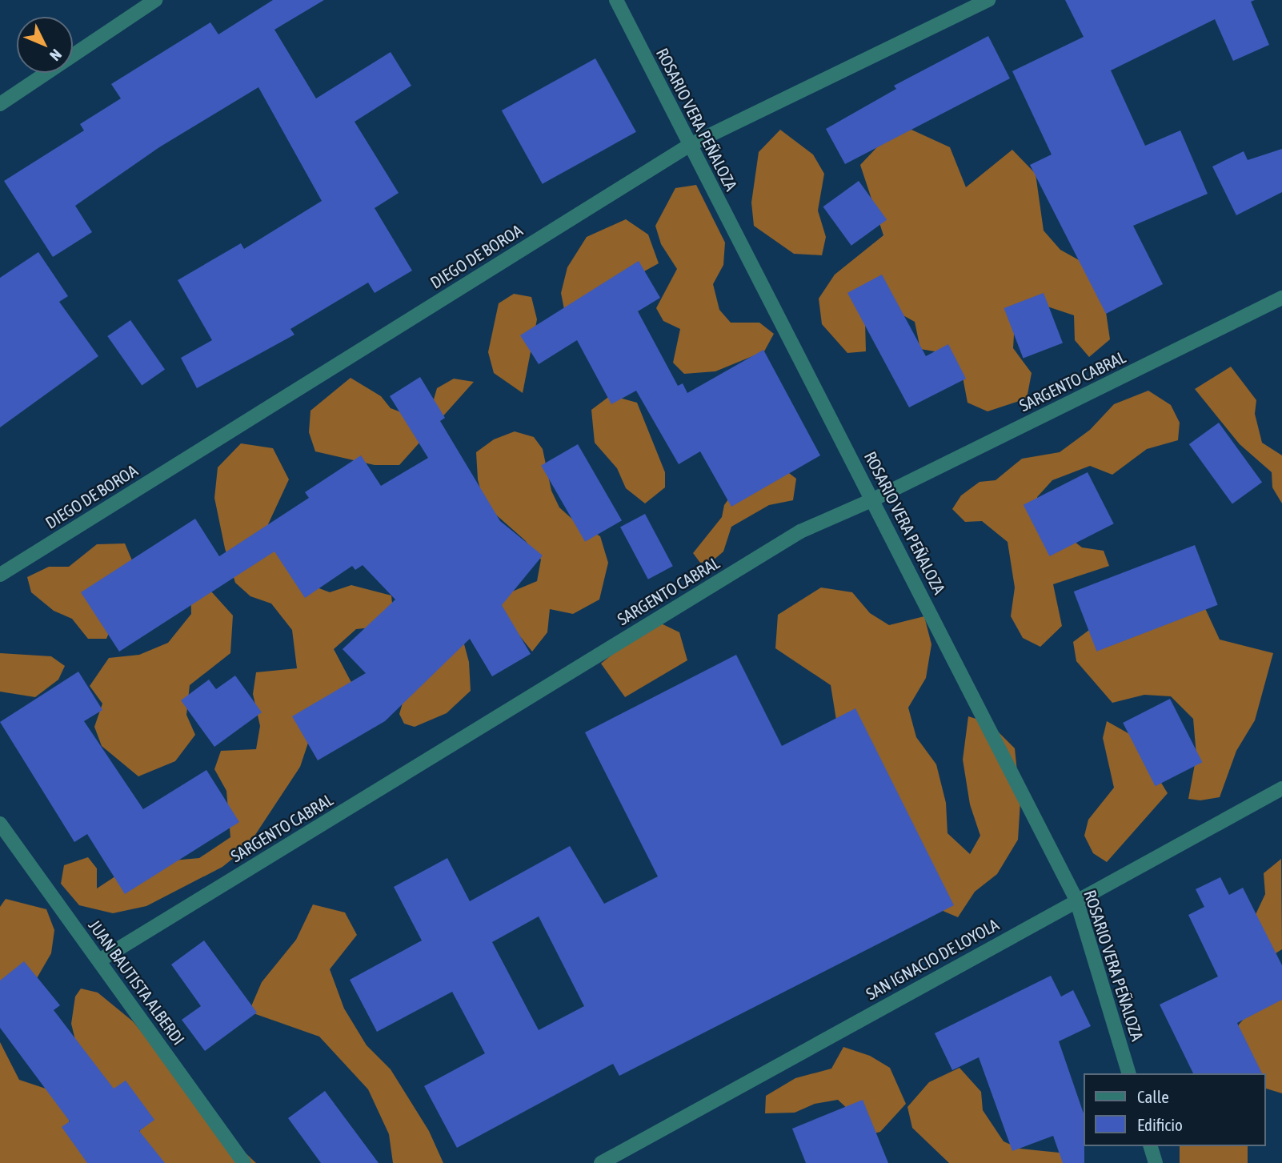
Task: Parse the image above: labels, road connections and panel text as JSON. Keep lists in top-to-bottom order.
{
  "streets": {
    "street": [
      "ROSARIO VERA PEÑALOZA",
      "DIEGO DE BOROA",
      "SARGENTO CABRAL",
      "SAN IGNACIO DE LOYOLA",
      "JUAN BAUTISTA ALBERDI"
    ]
  },
  "crossings": [
    ["ROSARIO VERA PEÑALOZA", "DIEGO DE BOROA"],
    ["ROSARIO VERA PEÑALOZA", "SARGENTO CABRAL"],
    ["ROSARIO VERA PEÑALOZA", "SAN IGNACIO DE LOYOLA"],
    ["SARGENTO CABRAL", "JUAN BAUTISTA ALBERDI"]
  ],
  "legend": ["Calle", "Edificio"],
  "north": "bottom right"
}
